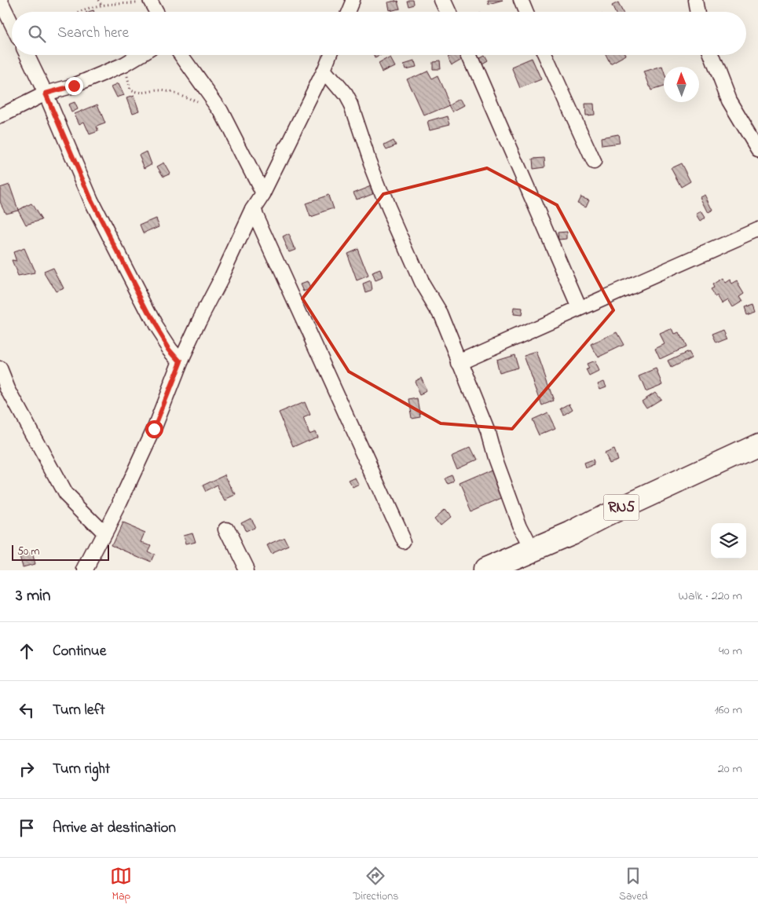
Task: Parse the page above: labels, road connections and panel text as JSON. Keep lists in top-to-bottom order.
{
  "streets": {
    "highway": ["RN5"]
  },
  "scale_bar": "50 m",
  "north": "top",
  "page": {
    "search": "Search here",
    "scale": "50 m",
    "heading": ["3 min", "Walk · 220 m"],
    "list": [
      ["Continue", "40 m"],
      ["Turn left", "160 m"],
      ["Turn right", "20 m"],
      "Arrive at destination"
    ],
    "nav": ["Map", "Directions", "Saved"]
  }
}
